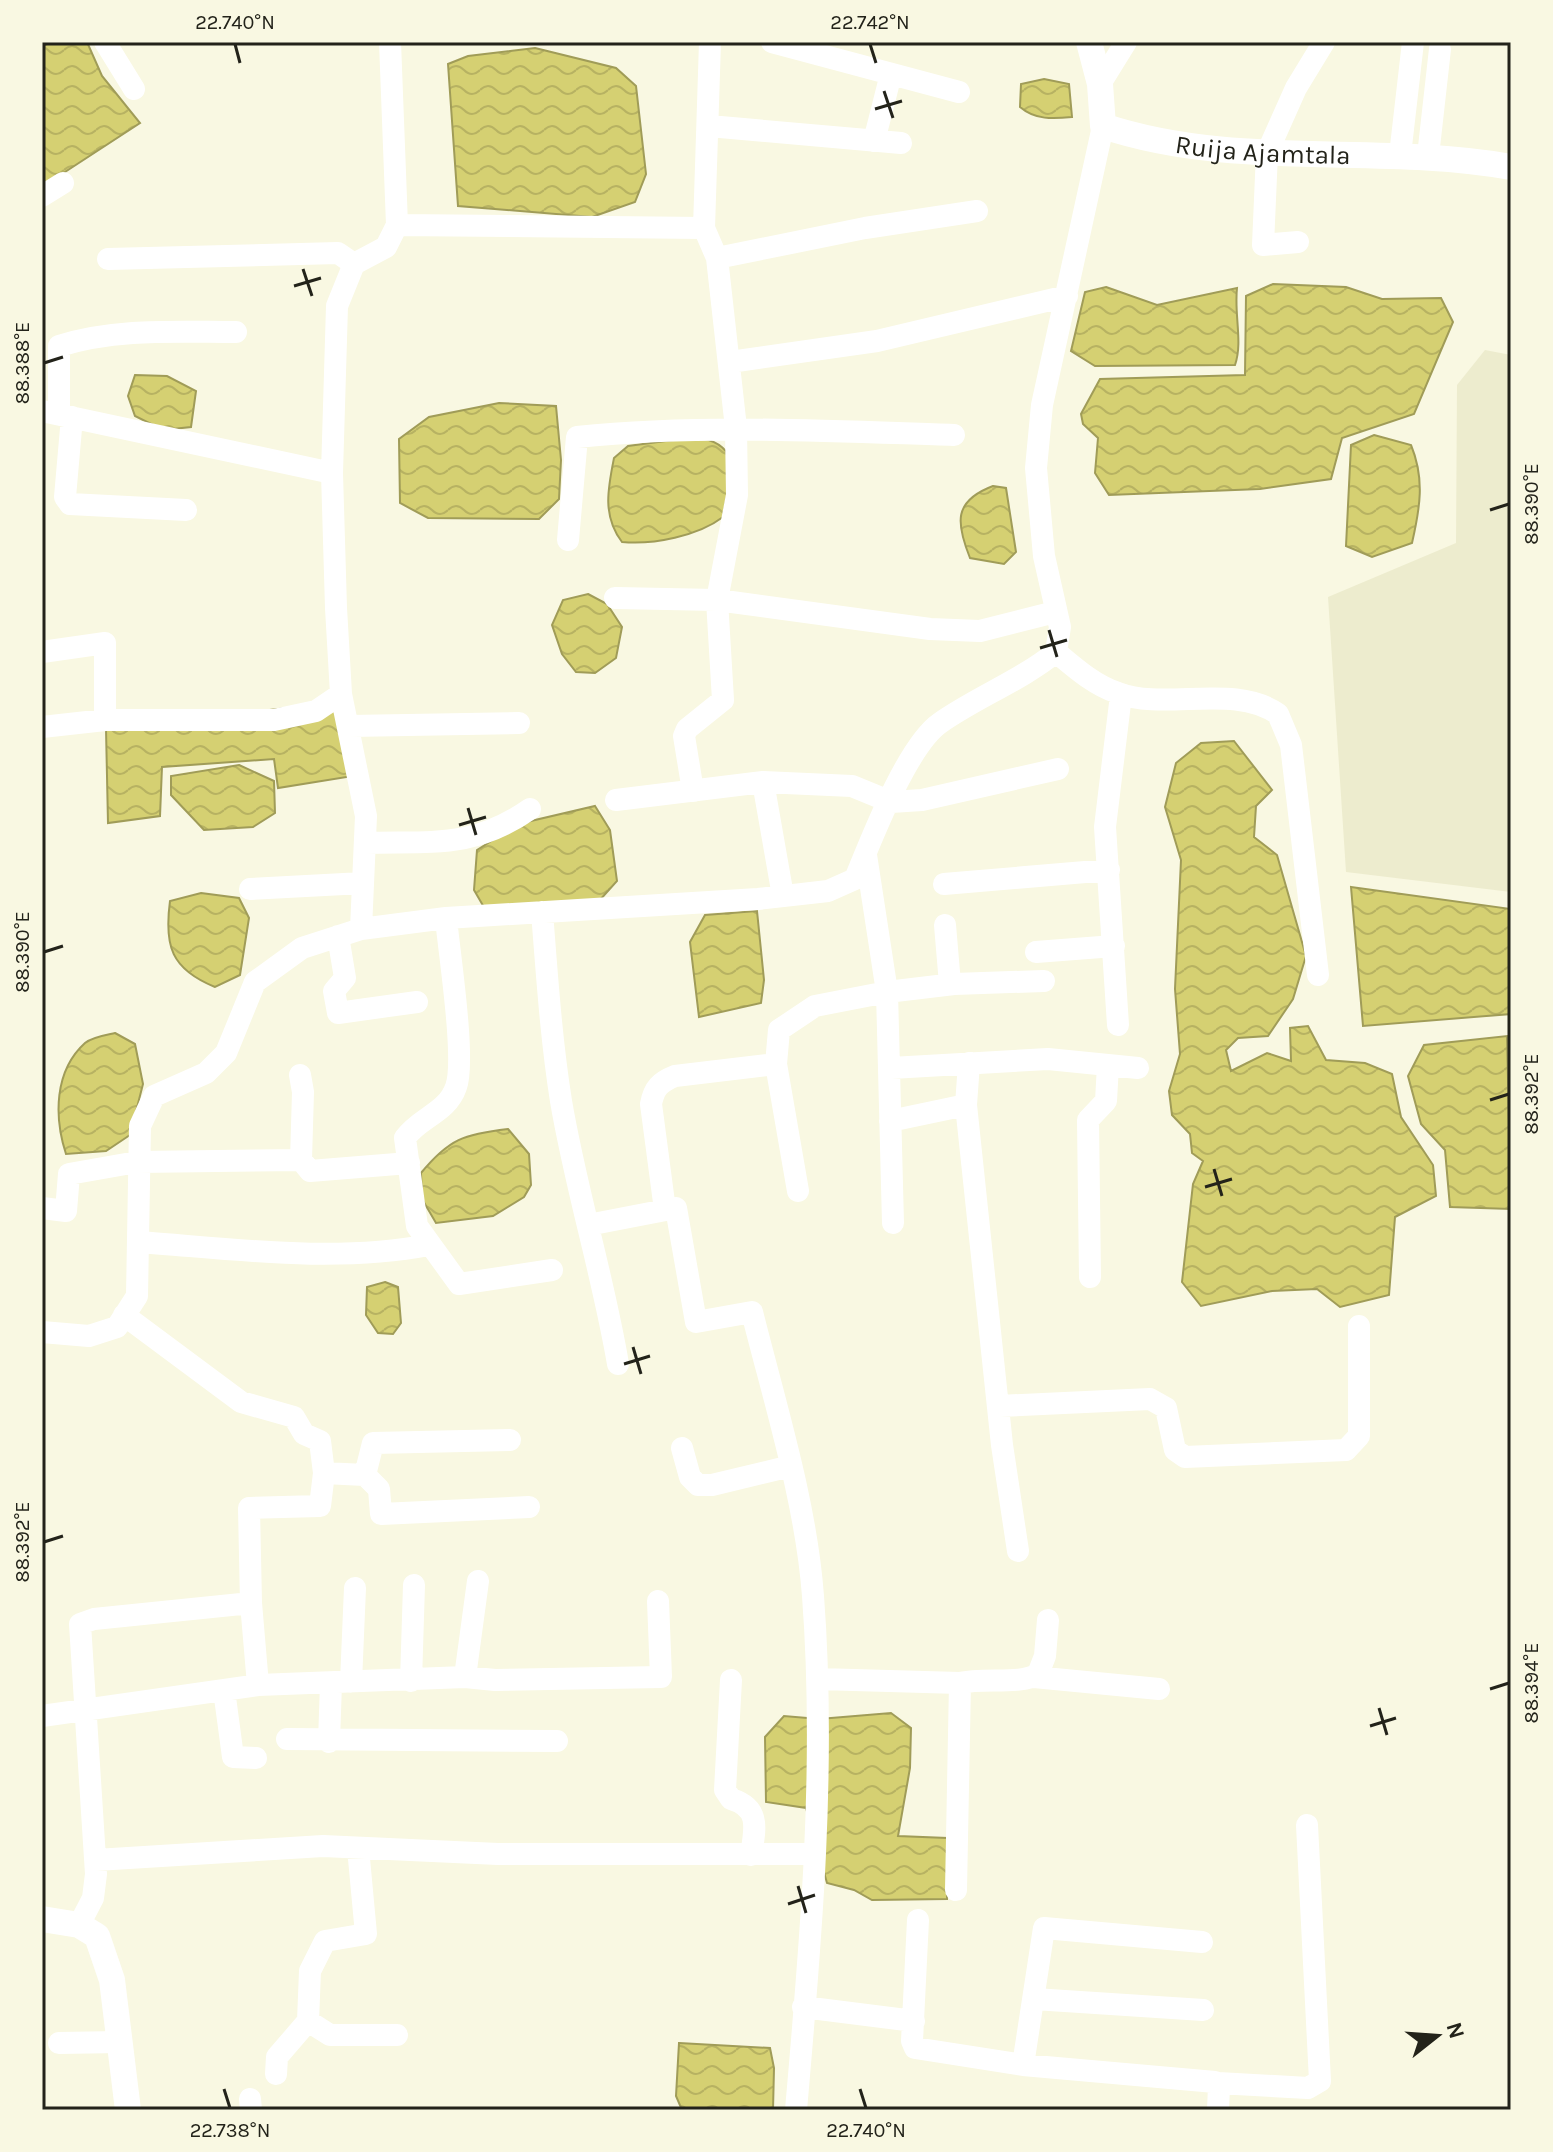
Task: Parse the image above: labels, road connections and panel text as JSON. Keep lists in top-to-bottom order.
{
  "streets": {
    "street": ["Ruija Ajamtala"]
  },
  "north": "right",
  "coordinates": [
    "22.740°N",
    "22.742°N",
    "88.388°E",
    "88.390°E",
    "88.392°E",
    "88.394°E",
    "22.738°N"
  ]
}
